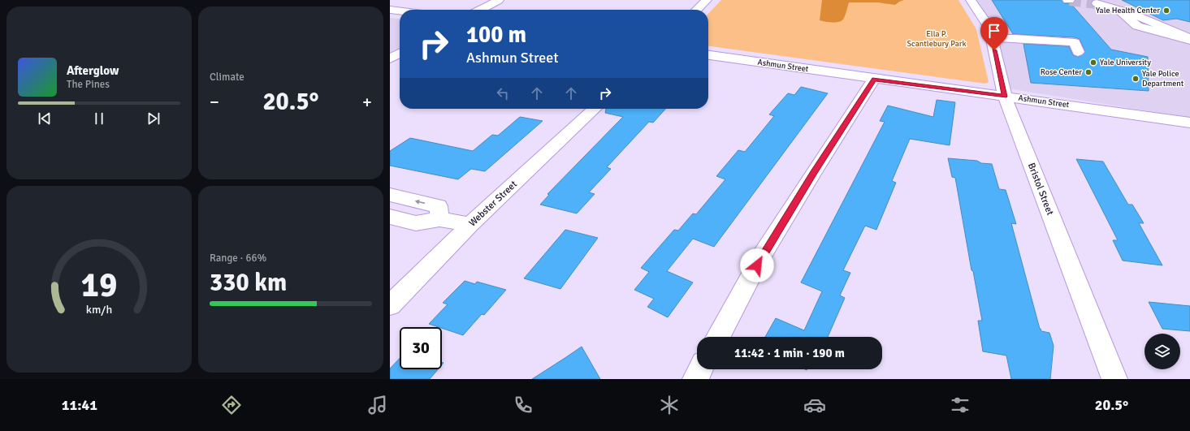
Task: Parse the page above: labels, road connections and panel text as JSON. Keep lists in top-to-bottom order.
{
  "streets": {
    "street": ["Ashmun Street", "Bristol Street", "Webster Street"]
  },
  "crossings": [
    ["Ashmun Street", "Bristol Street"]
  ],
  "parks": ["Ella P. Scantlebury Park"],
  "places": [
    "Yale Health Center",
    "Yale University",
    "Rose Center",
    "Yale Police Department"
  ],
  "page": {
    "tile": [
      "Climate",
      ["Range · 66%", "330 km"]
    ],
    "turn": ["100 m", "Ashmun Street"],
    "song": ["Afterglow", "The Pines"],
    "heat": ["−", "20.5°", "+"],
    "limit": "30",
    "trip": "11:42 · 1 min · 190 m",
    "tabs": ["11:41", "20.5°"],
    "gauge": ["19", "km/h"]
  }
}
